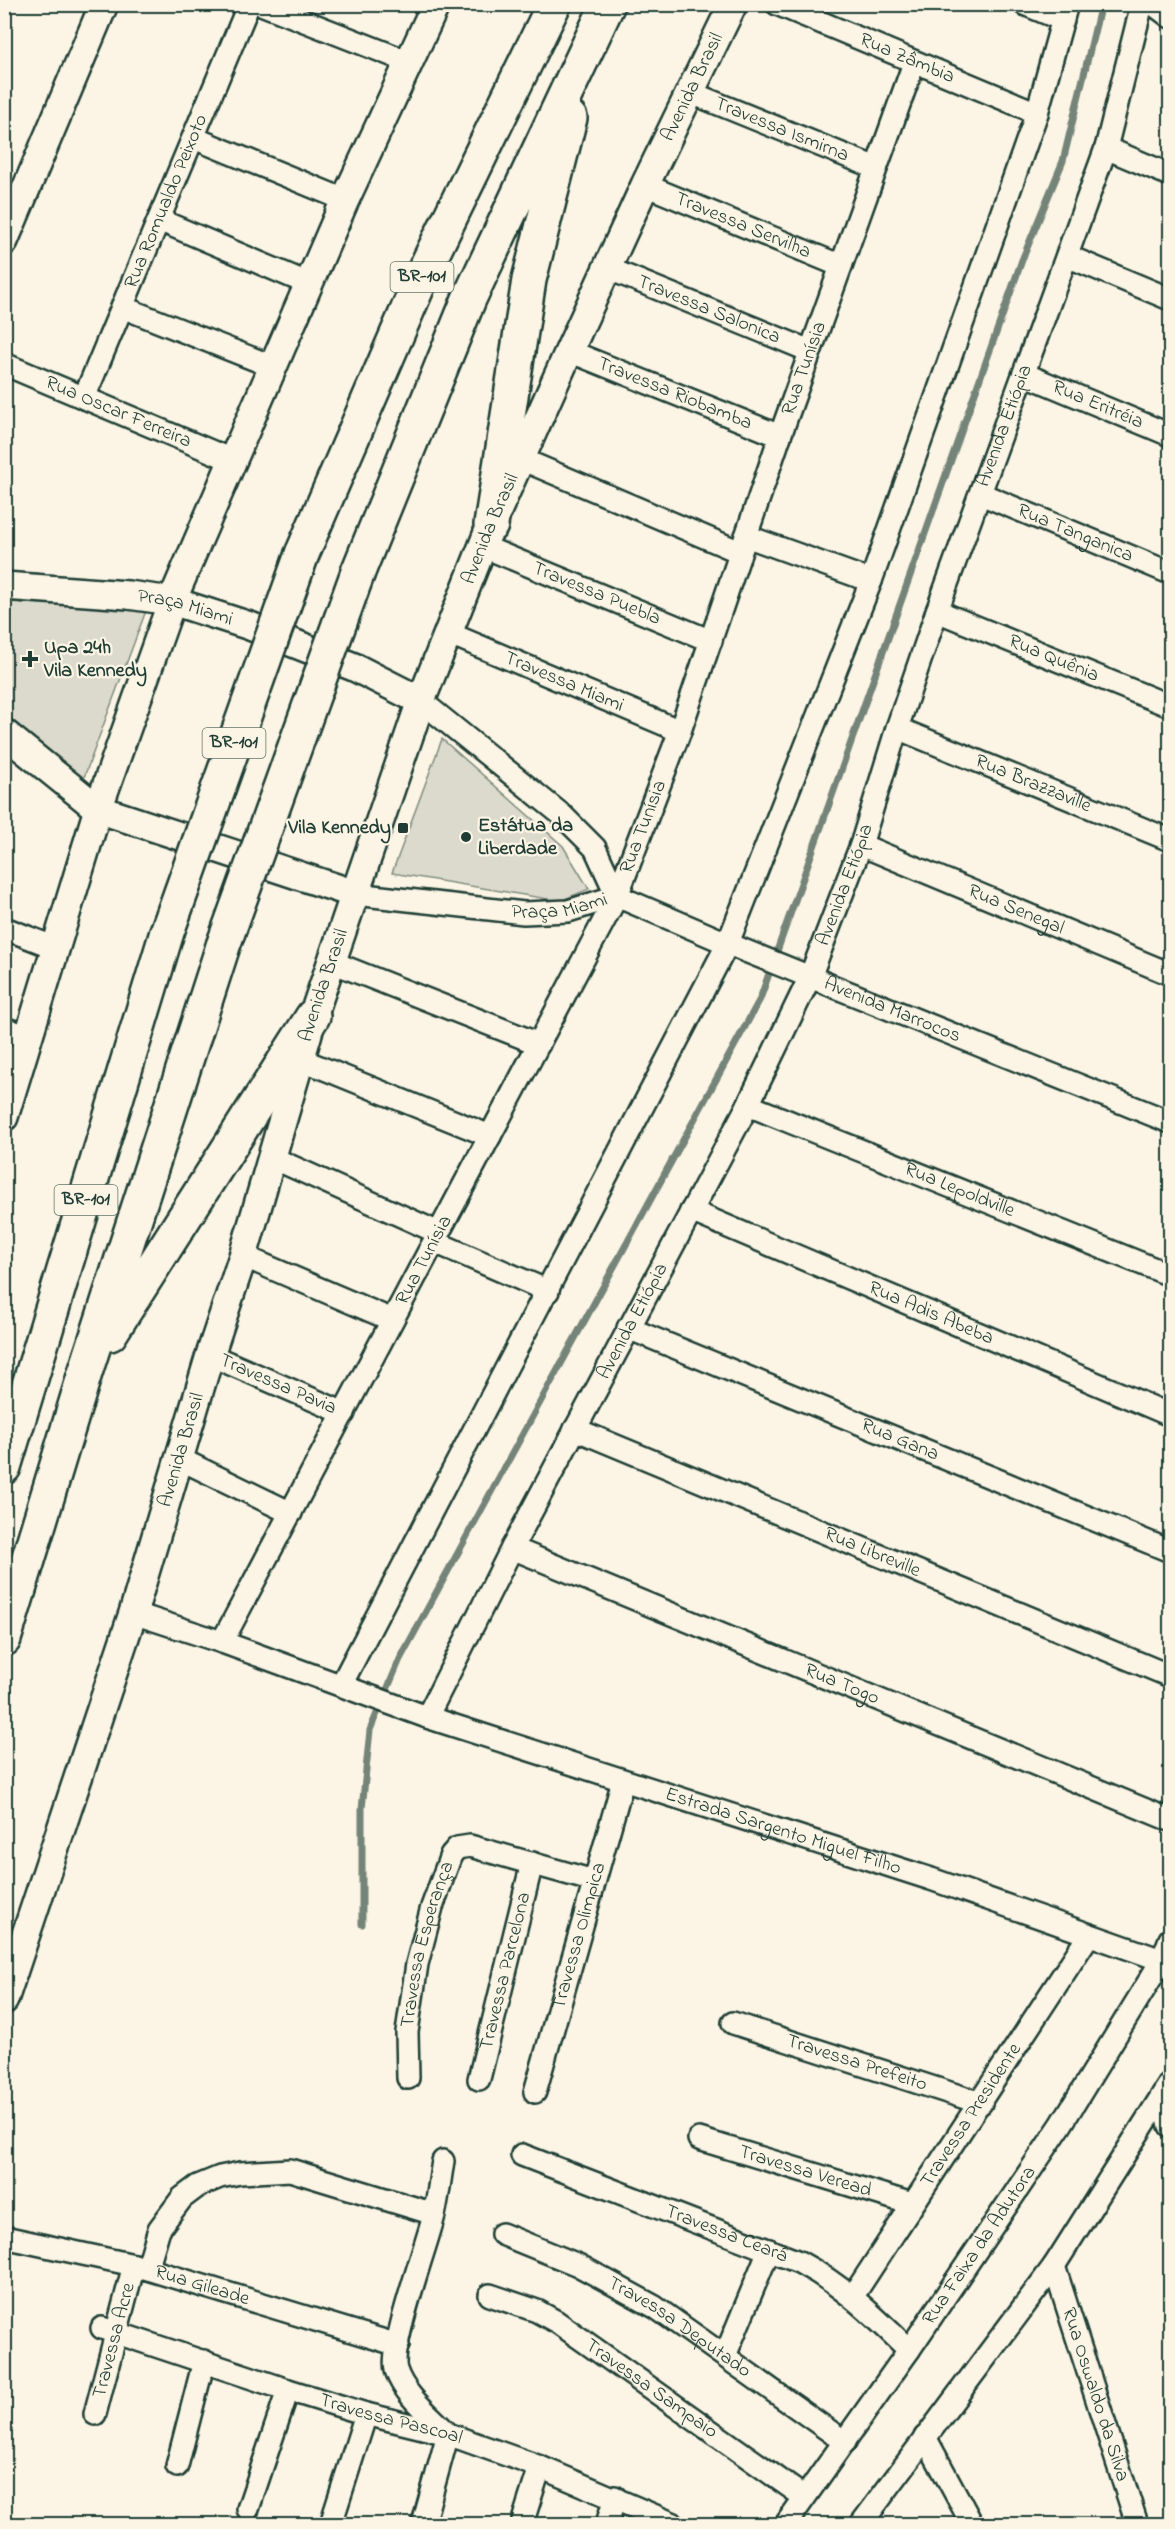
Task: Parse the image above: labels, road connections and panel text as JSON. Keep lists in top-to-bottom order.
{
  "streets": {
    "highway": ["BR-101"],
    "street": [
      "Rua Zâmbia",
      "Avenida Brasil",
      "Travessa Ismirna",
      "Rua Romualdo Peixoto",
      "Travessa Servilha",
      "Travessa Salonica",
      "Rua Tunísia",
      "Travessa Riobamba",
      "Rua Eritréia",
      "Rua Oscar Ferreira",
      "Avenida Etiópia",
      "Rua Tanganica",
      "Travessa Puebla",
      "Praça Miami",
      "Rua Quênia",
      "Travessa Miami",
      "Rua Brazzaville",
      "Rua Senegal",
      "Avenida Marrocos",
      "Rua Lepoldville",
      "Rua Adis Abeba",
      "Travessa Pavia",
      "Rua Gana",
      "Rua Libreville",
      "Rua Togo",
      "Estrada Sargento Miguel Filho",
      "Travessa Olimpica",
      "Travessa Esperança",
      "Travessa Parcelona",
      "Travessa Prefeito",
      "Travessa Presidente",
      "Travessa Veread",
      "Travessa Ceará",
      "Rua Faixa da Adutora",
      "Rua Gileade",
      "Travessa Deputado",
      "Travessa Acre",
      "Travessa Sampaio",
      "Rua Oswaldo da Silva",
      "Travessa Pascoal"
    ]
  },
  "crossings": [
    ["Rua Zâmbia", "Rua Tunísia"],
    ["Avenida Brasil", "Travessa Ismirna"],
    ["Avenida Brasil", "Travessa Servilha"],
    ["Avenida Brasil", "Travessa Salonica"],
    ["Avenida Brasil", "Travessa Riobamba"],
    ["Avenida Brasil", "Travessa Puebla"],
    ["Avenida Brasil", "Praça Miami"],
    ["Avenida Brasil", "Travessa Miami"],
    ["Avenida Brasil", "Travessa Pavia"],
    ["Travessa Ismirna", "Rua Tunísia"],
    ["Rua Romualdo Peixoto", "Rua Oscar Ferreira"],
    ["Travessa Servilha", "Rua Tunísia"],
    ["Travessa Salonica", "Rua Tunísia"],
    ["Rua Tunísia", "Travessa Riobamba"],
    ["Rua Tunísia", "Travessa Puebla"],
    ["Rua Tunísia", "Praça Miami"],
    ["Rua Tunísia", "Travessa Miami"],
    ["Rua Tunísia", "Avenida Marrocos"],
    ["Rua Tunísia", "Travessa Pavia"],
    ["Rua Eritréia", "Avenida Etiópia"],
    ["Avenida Etiópia", "Rua Tanganica"],
    ["Avenida Etiópia", "Rua Quênia"],
    ["Avenida Etiópia", "Rua Brazzaville"],
    ["Avenida Etiópia", "Rua Senegal"],
    ["Avenida Etiópia", "Avenida Marrocos"],
    ["Avenida Etiópia", "Rua Lepoldville"],
    ["Avenida Etiópia", "Rua Adis Abeba"],
    ["Avenida Etiópia", "Rua Gana"],
    ["Avenida Etiópia", "Rua Libreville"],
    ["Avenida Etiópia", "Rua Togo"],
    ["Avenida Etiópia", "Estrada Sargento Miguel Filho"],
    ["Praça Miami", "Avenida Marrocos"],
    ["Estrada Sargento Miguel Filho", "Travessa Olimpica"],
    ["Estrada Sargento Miguel Filho", "Travessa Presidente"],
    ["Estrada Sargento Miguel Filho", "Rua Faixa da Adutora"],
    ["Travessa Olimpica", "Travessa Esperança"],
    ["Travessa Esperança", "Travessa Parcelona"],
    ["Travessa Prefeito", "Travessa Presidente"],
    ["Travessa Presidente", "Travessa Veread"],
    ["Travessa Presidente", "Travessa Ceará"],
    ["Travessa Ceará", "Rua Faixa da Adutora"],
    ["Rua Faixa da Adutora", "Travessa Deputado"],
    ["Rua Faixa da Adutora", "Travessa Sampaio"],
    ["Rua Gileade", "Travessa Acre"],
    ["Travessa Acre", "Travessa Pascoal"]
  ],
  "places": {
    "health": ["Upa 24h Vila Kennedy"],
    "transit": ["Vila Kennedy"],
    "other": ["Estátua da Liberdade"]
  }
}
